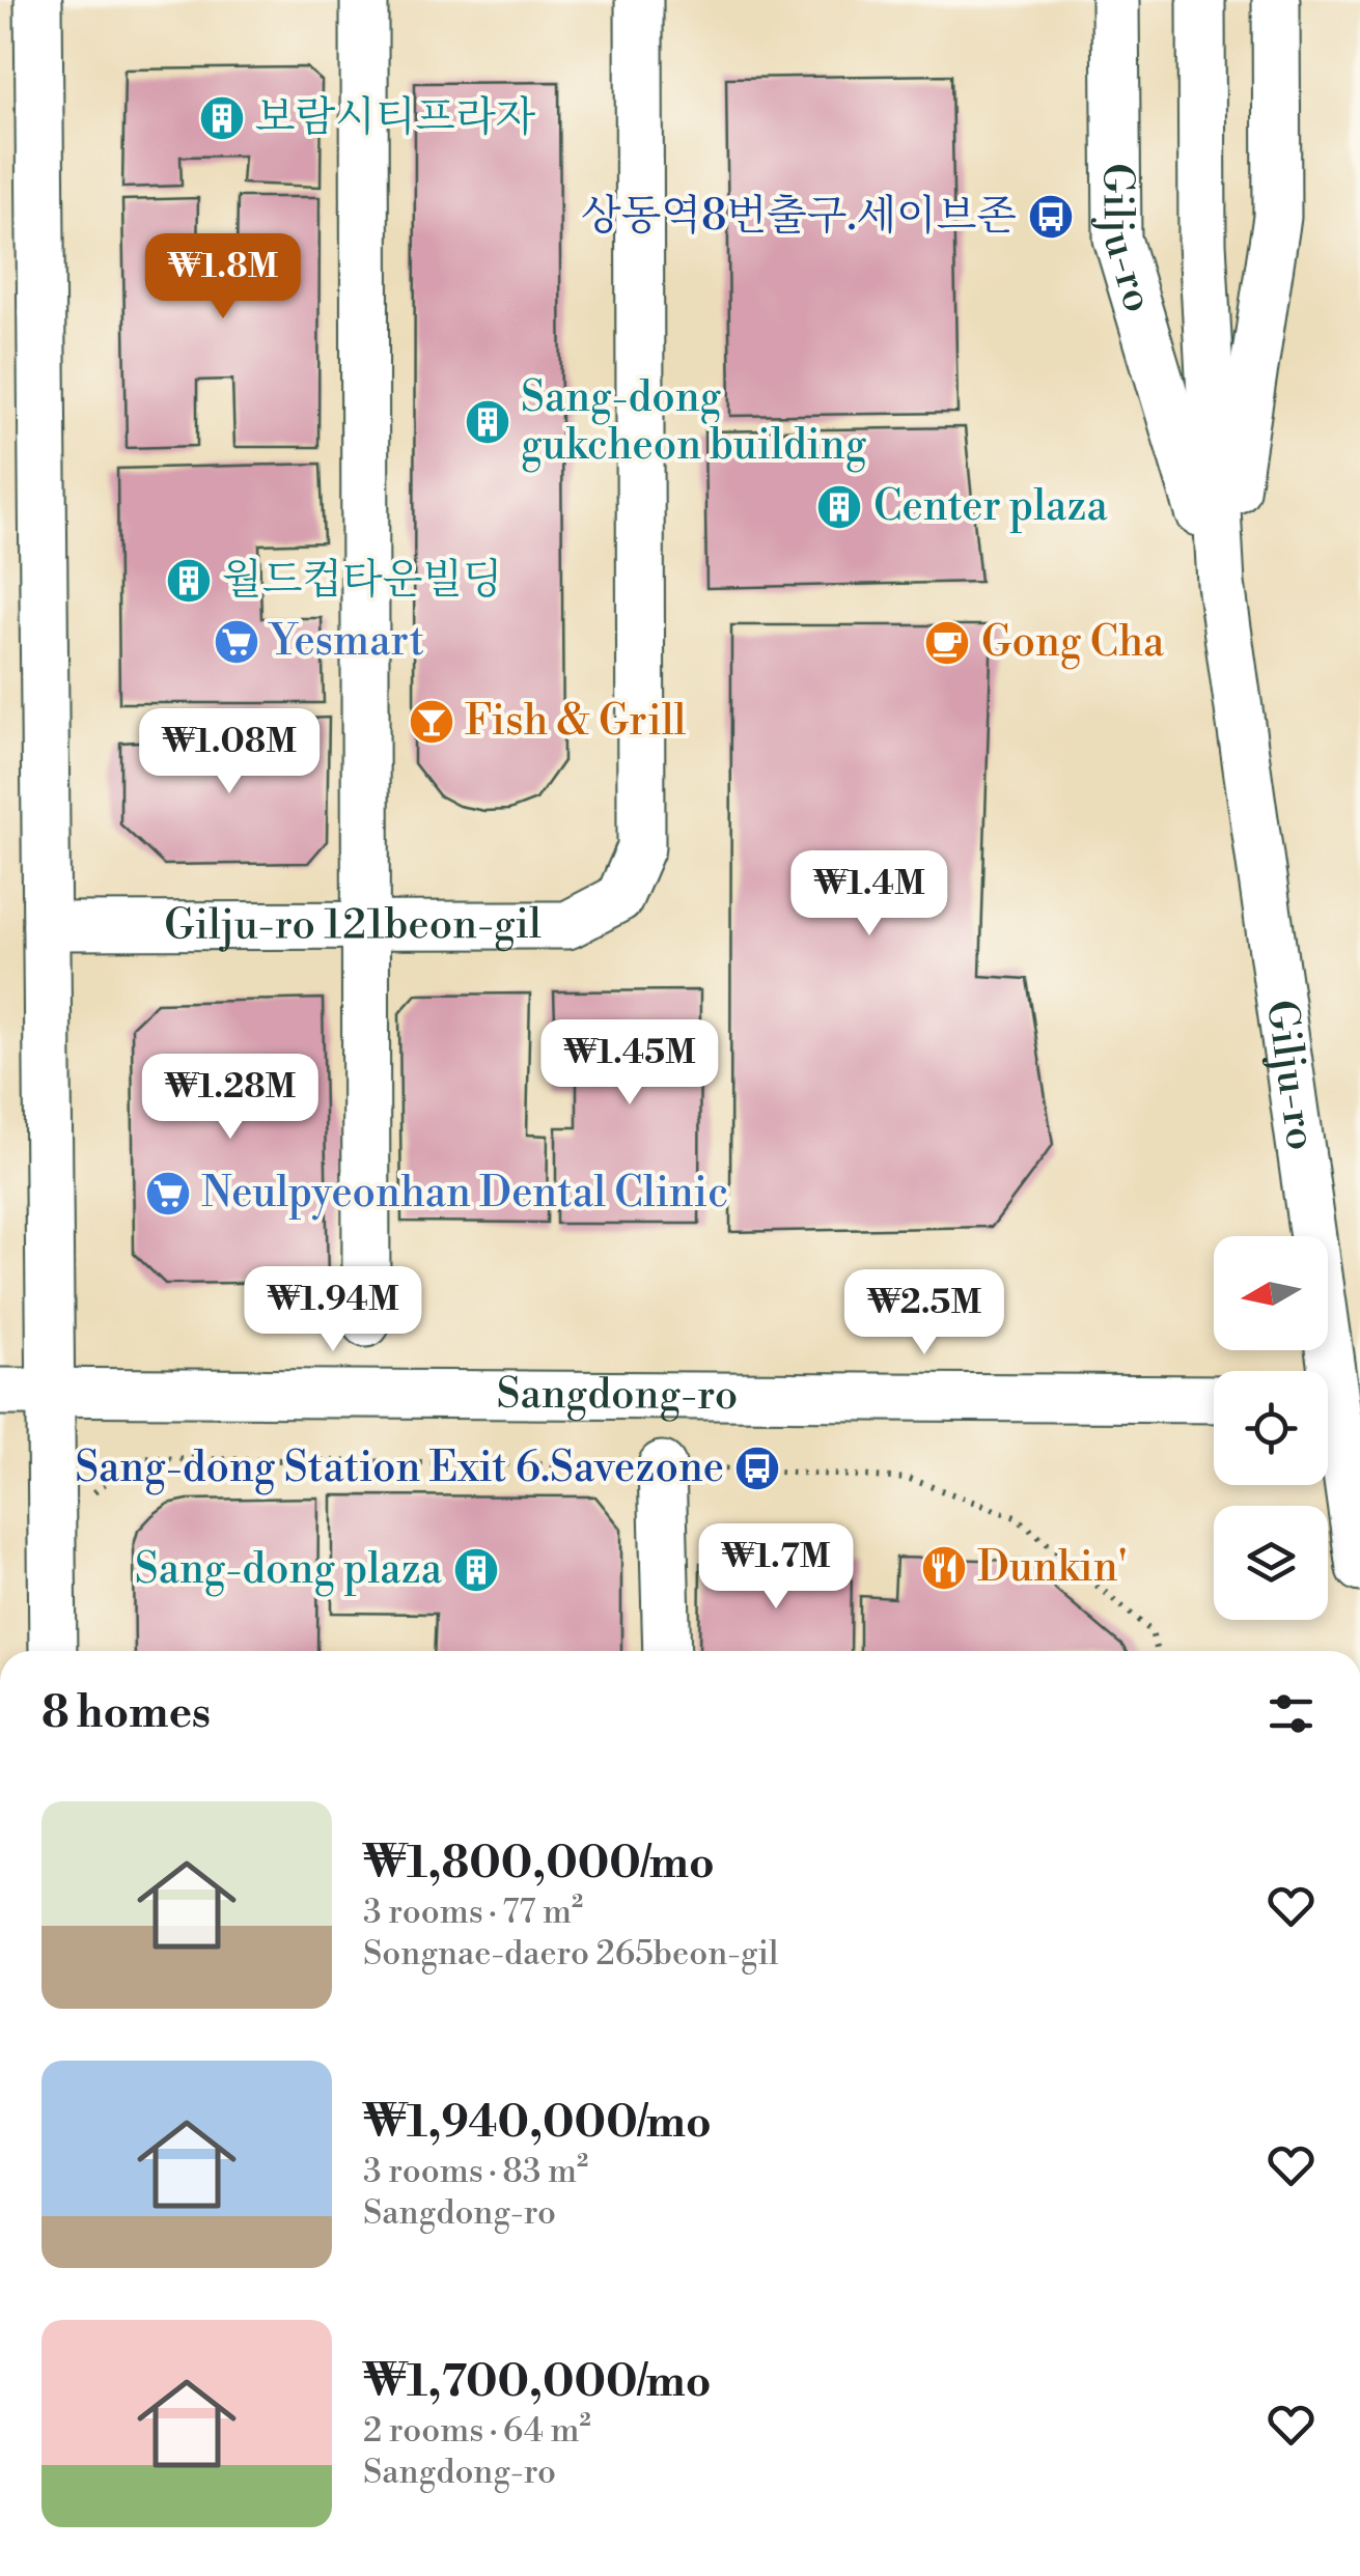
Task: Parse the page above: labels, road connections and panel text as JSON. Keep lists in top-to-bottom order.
{
  "streets": {
    "street": ["Gilju-ro", "Gilju-ro 121beon-gil", "Sangdong-ro"]
  },
  "places": {
    "building": [
      "보람시티프라자",
      "Sang-dong gukcheon building",
      "Center plaza",
      "월드컵타운빌딩",
      "Sang-dong plaza"
    ],
    "bus stop": ["상동역8번출구.세이브존", "Sang-dong Station Exit 6.Savezone"],
    "supermarket": ["Yesmart", "Neulpyeonhan Dental Clinic"],
    "cafe": ["Gong Cha"],
    "bar": ["Fish & Grill"],
    "restaurant": ["Dunkin'"]
  },
  "north": "left",
  "page": {
    "price": [
      "₩1.8M",
      "₩1.08M",
      "₩1.4M",
      "₩1.45M",
      "₩1.28M",
      "₩1.94M",
      "₩2.5M",
      "₩1.7M"
    ],
    "heading": "8 homes",
    "list": [
      {
        "name": "₩1,800,000/mo",
        "note": "3 rooms · 77 m² · Songnae-daero 265beon-gil"
      },
      {
        "name": "₩1,940,000/mo",
        "note": "3 rooms · 83 m² · Sangdong-ro"
      },
      {
        "name": "₩1,700,000/mo",
        "note": "2 rooms · 64 m² · Sangdong-ro"
      }
    ]
  }
}
